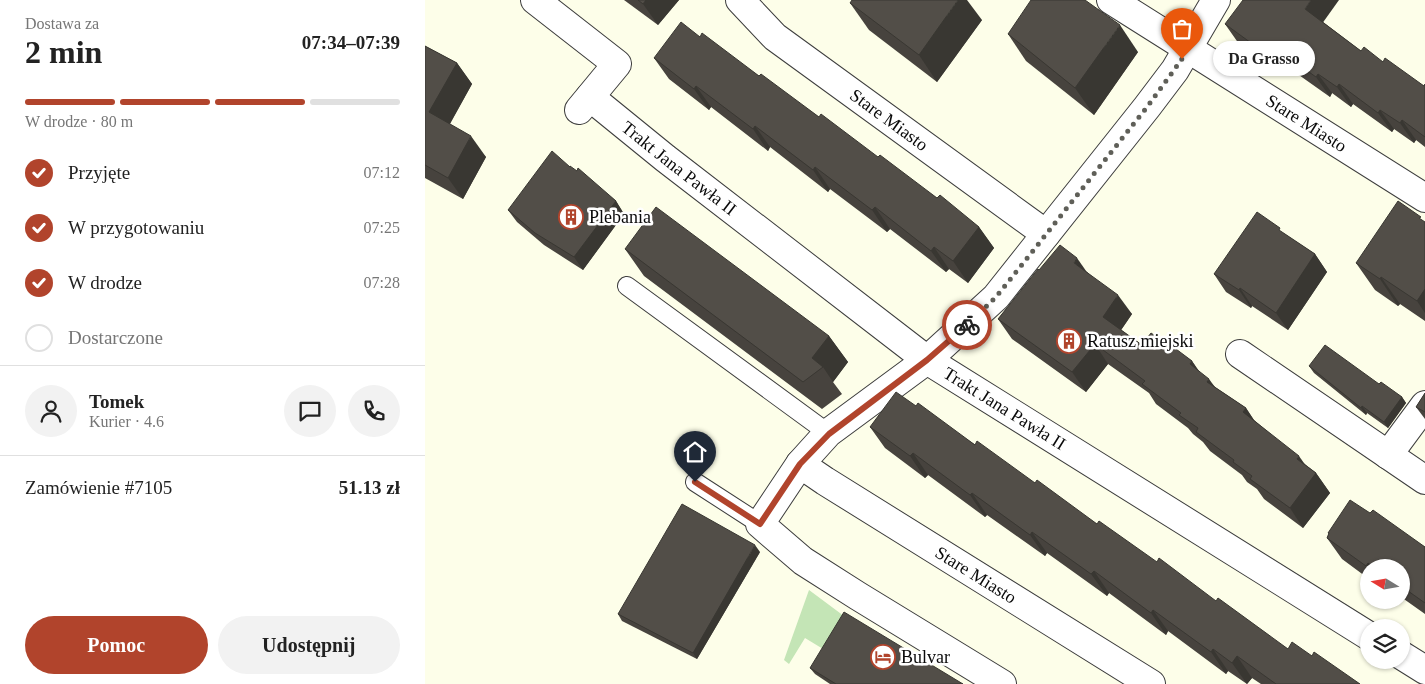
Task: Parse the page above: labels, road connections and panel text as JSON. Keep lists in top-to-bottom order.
{
  "streets": {
    "street": ["Stare Miasto", "Trakt Jana Pawła II"]
  },
  "places": {
    "other": ["Da Grasso"],
    "building": ["Plebania", "Ratusz miejski"],
    "hotel": ["Bulvar"]
  },
  "north": "left",
  "page": {
    "heading": ["2 min", "Dostawa za", "07:34–07:39"],
    "panel": [
      "Tomek",
      "Kurier · 4.6",
      "Zamówienie #7105",
      "51.13 zł"
    ],
    "bubble": "Da Grasso",
    "bar": "W drodze · 80 m",
    "list": [
      ["Przyjęte", "07:12"],
      ["W przygotowaniu", "07:25"],
      ["W drodze", "07:28"],
      "Dostarczone"
    ],
    "buttons": ["Pomoc", "Udostępnij"]
  }
}
